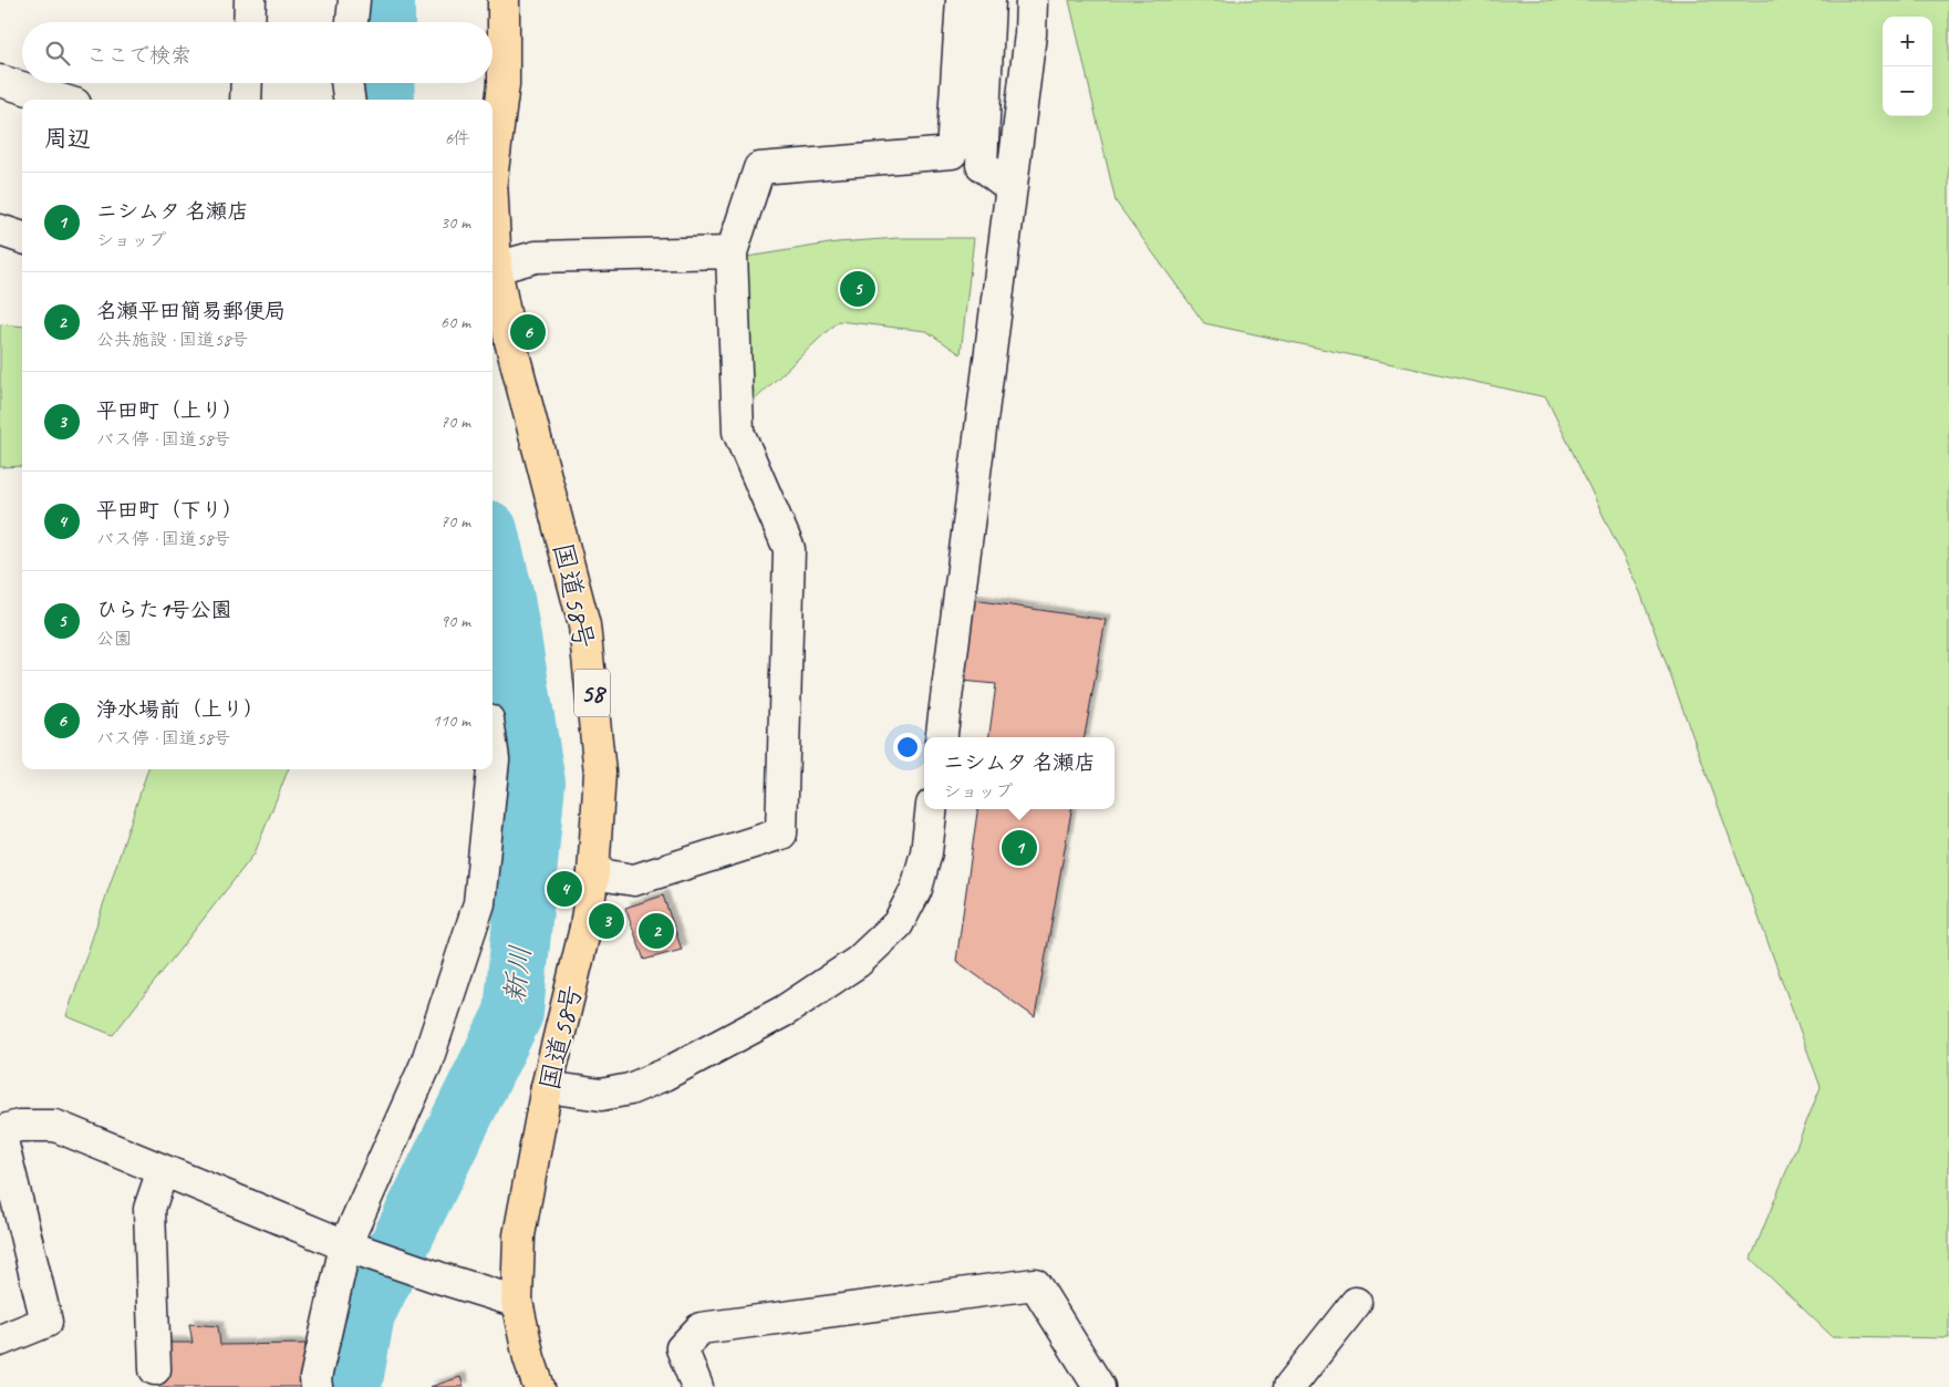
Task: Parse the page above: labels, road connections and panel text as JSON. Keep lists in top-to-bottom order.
{
  "streets": {
    "highway": ["国道58号", "58"]
  },
  "water": ["新川"],
  "page": {
    "map_buttons": ["+", "−"],
    "search": "ここで検索",
    "heading": ["周辺", "6件"],
    "list": [
      {
        "mark": "1",
        "name": "ニシムタ 名瀬店",
        "note": "ショップ",
        "value": "30 m"
      },
      {
        "mark": "2",
        "name": "名瀬平田簡易郵便局",
        "note": "公共施設 · 国道58号",
        "value": "60 m"
      },
      {
        "mark": "3",
        "name": "平田町（上り）",
        "note": "バス停 · 国道58号",
        "value": "70 m"
      },
      {
        "mark": "4",
        "name": "平田町（下り）",
        "note": "バス停 · 国道58号",
        "value": "70 m"
      },
      {
        "mark": "5",
        "name": "ひらた1号公園",
        "note": "公園",
        "value": "90 m"
      },
      {
        "mark": "6",
        "name": "浄水場前（上り）",
        "note": "バス停 · 国道58号",
        "value": "110 m"
      }
    ],
    "pins": [
      "5",
      "6",
      "1",
      "4",
      "3",
      "2"
    ],
    "popup": ["ニシムタ 名瀬店", "ショップ"]
  }
}
